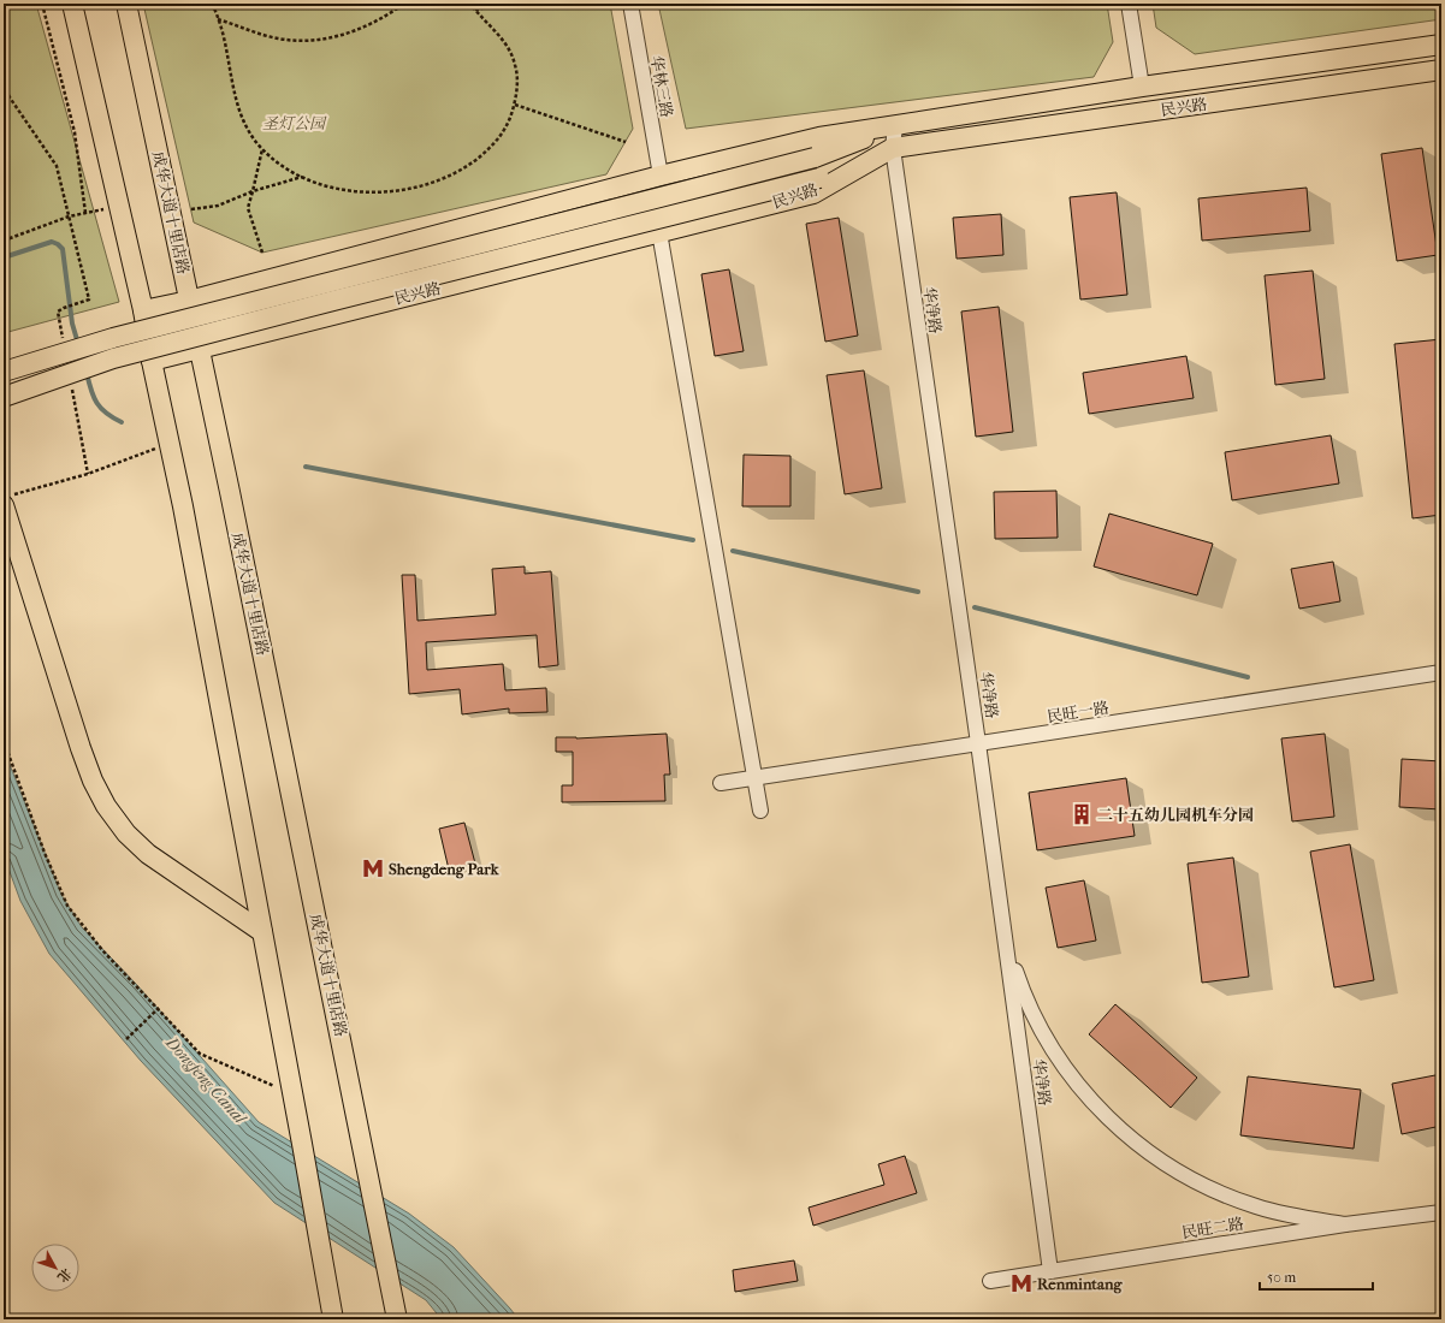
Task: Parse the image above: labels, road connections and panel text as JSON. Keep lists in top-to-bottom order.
{
  "streets": {
    "main road": ["民兴路", "成华大道十里店路"],
    "street": [
      "华林三路",
      "华净路",
      "民旺一路",
      "民旺二路"
    ]
  },
  "crossings": [
    ["华林三路", "民兴路"],
    ["民兴路", "成华大道十里店路"],
    ["民兴路", "华净路"],
    ["华净路", "民旺一路"],
    ["华净路", "民旺二路"]
  ],
  "water": ["Dongfeng Canal"],
  "parks": ["圣灯公园"],
  "places": {
    "building": ["二十五幼儿园机车分园"],
    "metro station": ["Shengdeng Park", "Renmintang"]
  },
  "scale_bar": "50 m",
  "north": "bottom right"
}
